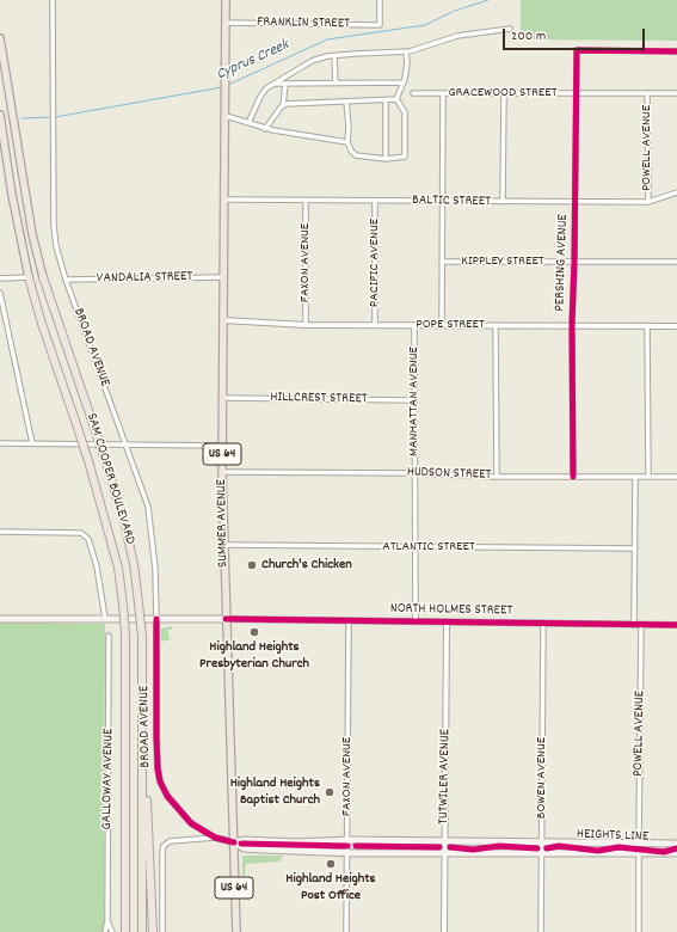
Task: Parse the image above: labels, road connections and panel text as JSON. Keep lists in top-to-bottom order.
{
  "streets": {
    "highway": ["SAM COOPER BOULEVARD"],
    "main road": ["US 64", "SUMMER AVENUE", "NORTH HOLMES STREET"],
    "street": [
      "FRANKLIN STREET",
      "GRACEWOOD STREET",
      "POWELL AVENUE",
      "BALTIC STREET",
      "KIPPLEY STREET",
      "FAXON AVENUE",
      "PACIFIC AVENUE",
      "PERSHING AVENUE",
      "VANDALIA STREET",
      "POPE STREET",
      "BROAD AVENUE",
      "HILLCREST STREET",
      "MANHATTAN AVENUE",
      "HUDSON STREET",
      "ATLANTIC STREET",
      "TUTWILER AVENUE",
      "BOWEN AVENUE",
      "GALLOWAY AVENUE"
    ],
    "cycle path": ["HEIGHTS LINE"]
  },
  "crossings": [
    ["FRANKLIN STREET", "SUMMER AVENUE"],
    ["GRACEWOOD STREET", "POWELL AVENUE"],
    ["GRACEWOOD STREET", "PERSHING AVENUE"],
    ["POWELL AVENUE", "BALTIC STREET"],
    ["POWELL AVENUE", "NORTH HOLMES STREET"],
    ["BALTIC STREET", "FAXON AVENUE"],
    ["BALTIC STREET", "PACIFIC AVENUE"],
    ["BALTIC STREET", "PERSHING AVENUE"],
    ["BALTIC STREET", "SUMMER AVENUE"],
    ["KIPPLEY STREET", "PERSHING AVENUE"],
    ["FAXON AVENUE", "POPE STREET"],
    ["FAXON AVENUE", "NORTH HOLMES STREET"],
    ["PACIFIC AVENUE", "POPE STREET"],
    ["PERSHING AVENUE", "POPE STREET"],
    ["PERSHING AVENUE", "HUDSON STREET"],
    ["VANDALIA STREET", "BROAD AVENUE"],
    ["VANDALIA STREET", "SUMMER AVENUE"],
    ["POPE STREET", "MANHATTAN AVENUE"],
    ["POPE STREET", "SUMMER AVENUE"],
    ["BROAD AVENUE", "SUMMER AVENUE"],
    ["BROAD AVENUE", "NORTH HOLMES STREET"],
    ["HILLCREST STREET", "MANHATTAN AVENUE"],
    ["HILLCREST STREET", "SUMMER AVENUE"],
    ["MANHATTAN AVENUE", "HUDSON STREET"],
    ["MANHATTAN AVENUE", "ATLANTIC STREET"],
    ["MANHATTAN AVENUE", "NORTH HOLMES STREET"],
    ["HUDSON STREET", "SUMMER AVENUE"],
    ["SUMMER AVENUE", "ATLANTIC STREET"],
    ["SUMMER AVENUE", "NORTH HOLMES STREET"],
    ["NORTH HOLMES STREET", "TUTWILER AVENUE"],
    ["NORTH HOLMES STREET", "BOWEN AVENUE"]
  ],
  "water": ["Cyprus Creek"],
  "places": [
    "Church's Chicken",
    "Highland Heights Presbyterian Church",
    "Highland Heights Baptist Church",
    "Highland Heights Post Office"
  ],
  "scale_bar": "200 m"
}
